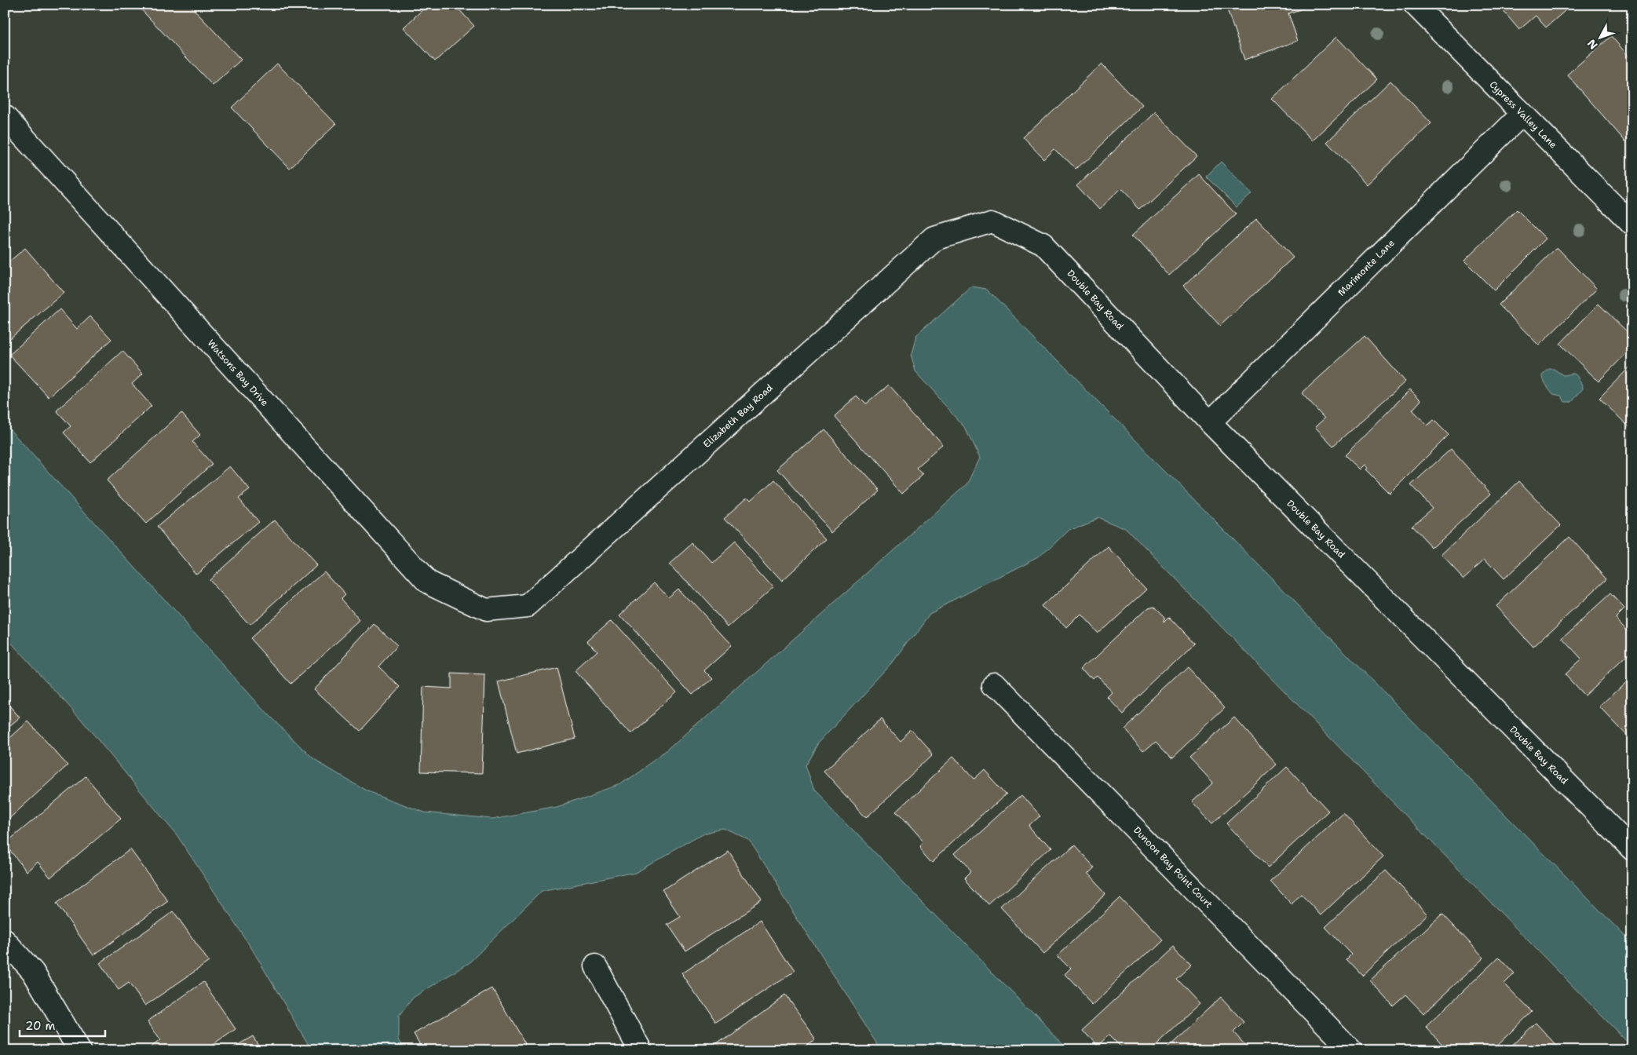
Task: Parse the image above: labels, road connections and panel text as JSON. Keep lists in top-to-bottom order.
{
  "streets": {
    "street": [
      "Cypress Valley Lane",
      "Marimonte Lane",
      "Double Bay Road",
      "Watsons Bay Drive",
      "Elizabeth Bay Road",
      "Dunoon Bay Point Court"
    ]
  },
  "crossings": [
    ["Cypress Valley Lane", "Marimonte Lane"],
    ["Marimonte Lane", "Double Bay Road"],
    ["Double Bay Road", "Elizabeth Bay Road"],
    ["Watsons Bay Drive", "Elizabeth Bay Road"]
  ],
  "scale_bar": "20 m",
  "north": "bottom left"
}
